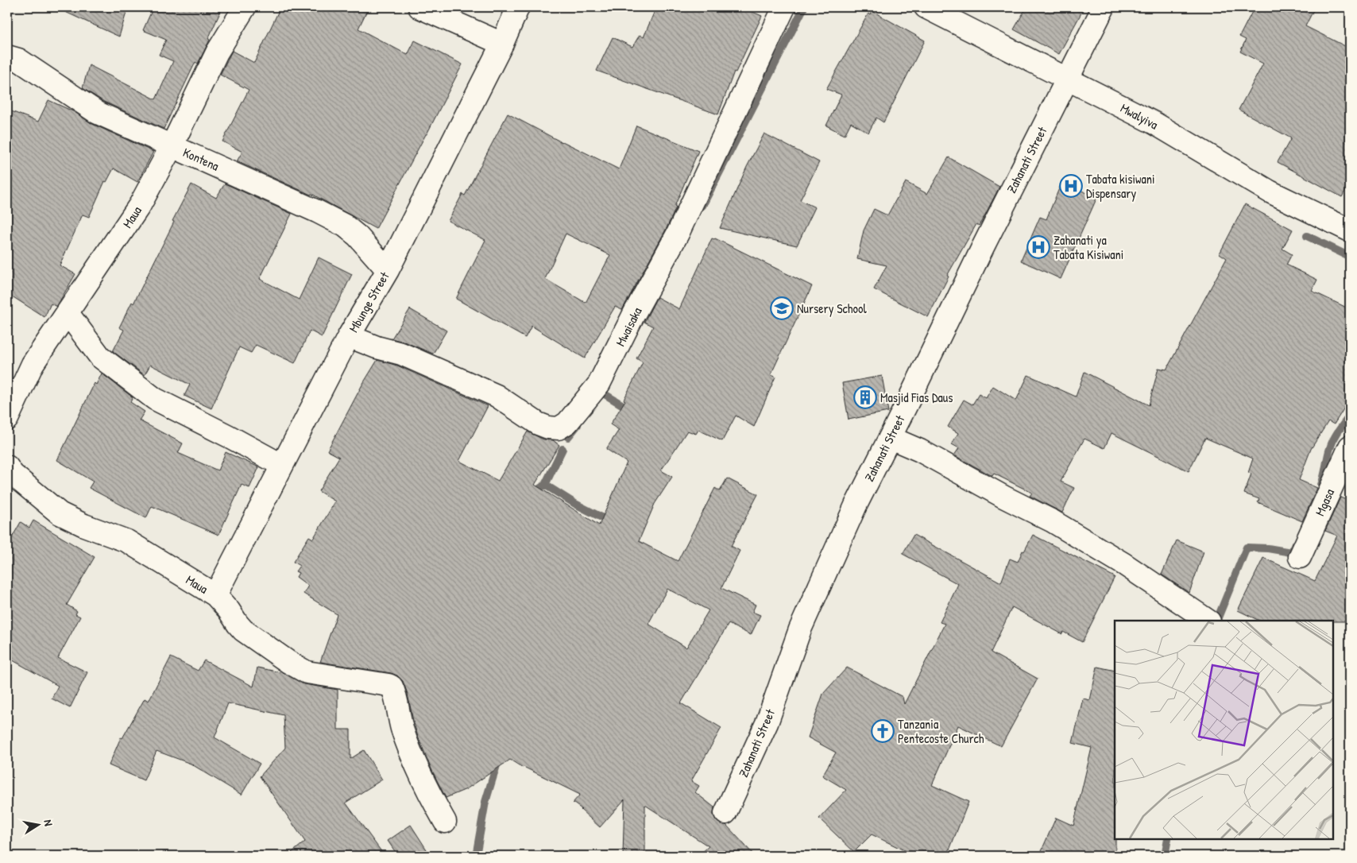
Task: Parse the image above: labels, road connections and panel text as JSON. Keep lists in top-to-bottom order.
{
  "streets": {
    "street": [
      "Mwalyiva",
      "Kontena",
      "Zahanati Street",
      "Maua",
      "Mbunge Street",
      "Mwaisaka",
      "Mgasa"
    ]
  },
  "crossings": [
    ["Mwalyiva", "Zahanati Street"],
    ["Kontena", "Maua"],
    ["Kontena", "Mbunge Street"],
    ["Maua", "Mbunge Street"],
    ["Mbunge Street", "Mwaisaka"]
  ],
  "places": {
    "hospital": ["Tabata kisiwani Dispensary", "Zahanati ya Tabata Kisiwani"],
    "school or university": ["Nursery School"],
    "building": ["Masjid Fias Daus"],
    "church": ["Tanzania Pentecoste Church"]
  },
  "north": "right"
}
